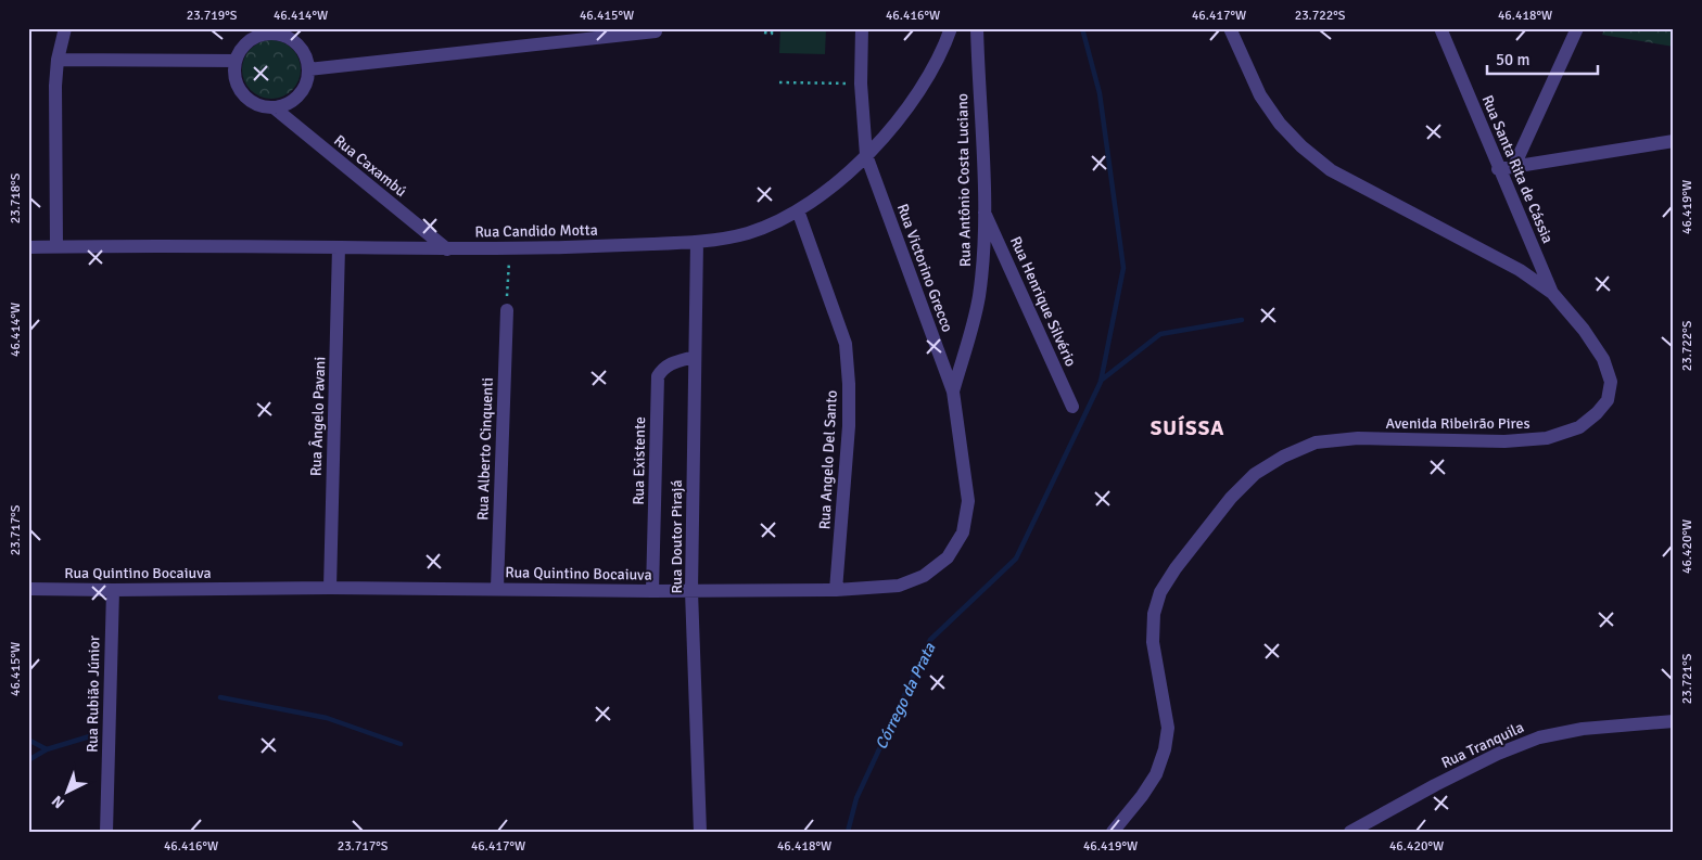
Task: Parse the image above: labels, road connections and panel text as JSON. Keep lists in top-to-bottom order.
{
  "streets": {
    "street": [
      "Rua Caxambú",
      "Rua Santa Rita de Cássia",
      "Rua Antônio Costa Luciano",
      "Rua Candido Motta",
      "Rua Victorino Grecco",
      "Rua Henrique Silvério",
      "Rua Ângelo Pavani",
      "Avenida Ribeirão Pires",
      "Rua Alberto Cinquenti",
      "Rua Angelo Del Santo",
      "Rua Existente",
      "Rua Doutor Pirajá",
      "Rua Quintino Bocaiuva",
      "Rua Rubião Júnior",
      "Rua Tranquila"
    ]
  },
  "crossings": [
    ["Rua Caxambú", "Rua Candido Motta"],
    ["Rua Santa Rita de Cássia", "Avenida Ribeirão Pires"],
    ["Rua Antônio Costa Luciano", "Rua Victorino Grecco"],
    ["Rua Antônio Costa Luciano", "Rua Henrique Silvério"],
    ["Rua Antônio Costa Luciano", "Rua Quintino Bocaiuva"],
    ["Rua Candido Motta", "Rua Victorino Grecco"],
    ["Rua Candido Motta", "Rua Ângelo Pavani"],
    ["Rua Candido Motta", "Rua Angelo Del Santo"],
    ["Rua Candido Motta", "Rua Doutor Pirajá"],
    ["Rua Victorino Grecco", "Rua Quintino Bocaiuva"],
    ["Rua Ângelo Pavani", "Rua Quintino Bocaiuva"],
    ["Rua Alberto Cinquenti", "Rua Quintino Bocaiuva"],
    ["Rua Angelo Del Santo", "Rua Quintino Bocaiuva"],
    ["Rua Existente", "Rua Doutor Pirajá"],
    ["Rua Existente", "Rua Quintino Bocaiuva"],
    ["Rua Doutor Pirajá", "Rua Quintino Bocaiuva"],
    ["Rua Quintino Bocaiuva", "Rua Rubião Júnior"]
  ],
  "districts": ["SUÍSSA"],
  "water": ["Córrego da Prata"],
  "scale_bar": "50 m",
  "north": "bottom left",
  "coordinates": [
    "23.719°S",
    "46.414°W",
    "46.415°W",
    "46.416°W",
    "46.417°W",
    "23.722°S",
    "46.418°W",
    "23.718°S",
    "46.419°W",
    "23.717°S",
    "46.420°W",
    "23.721°S"
  ]
}
